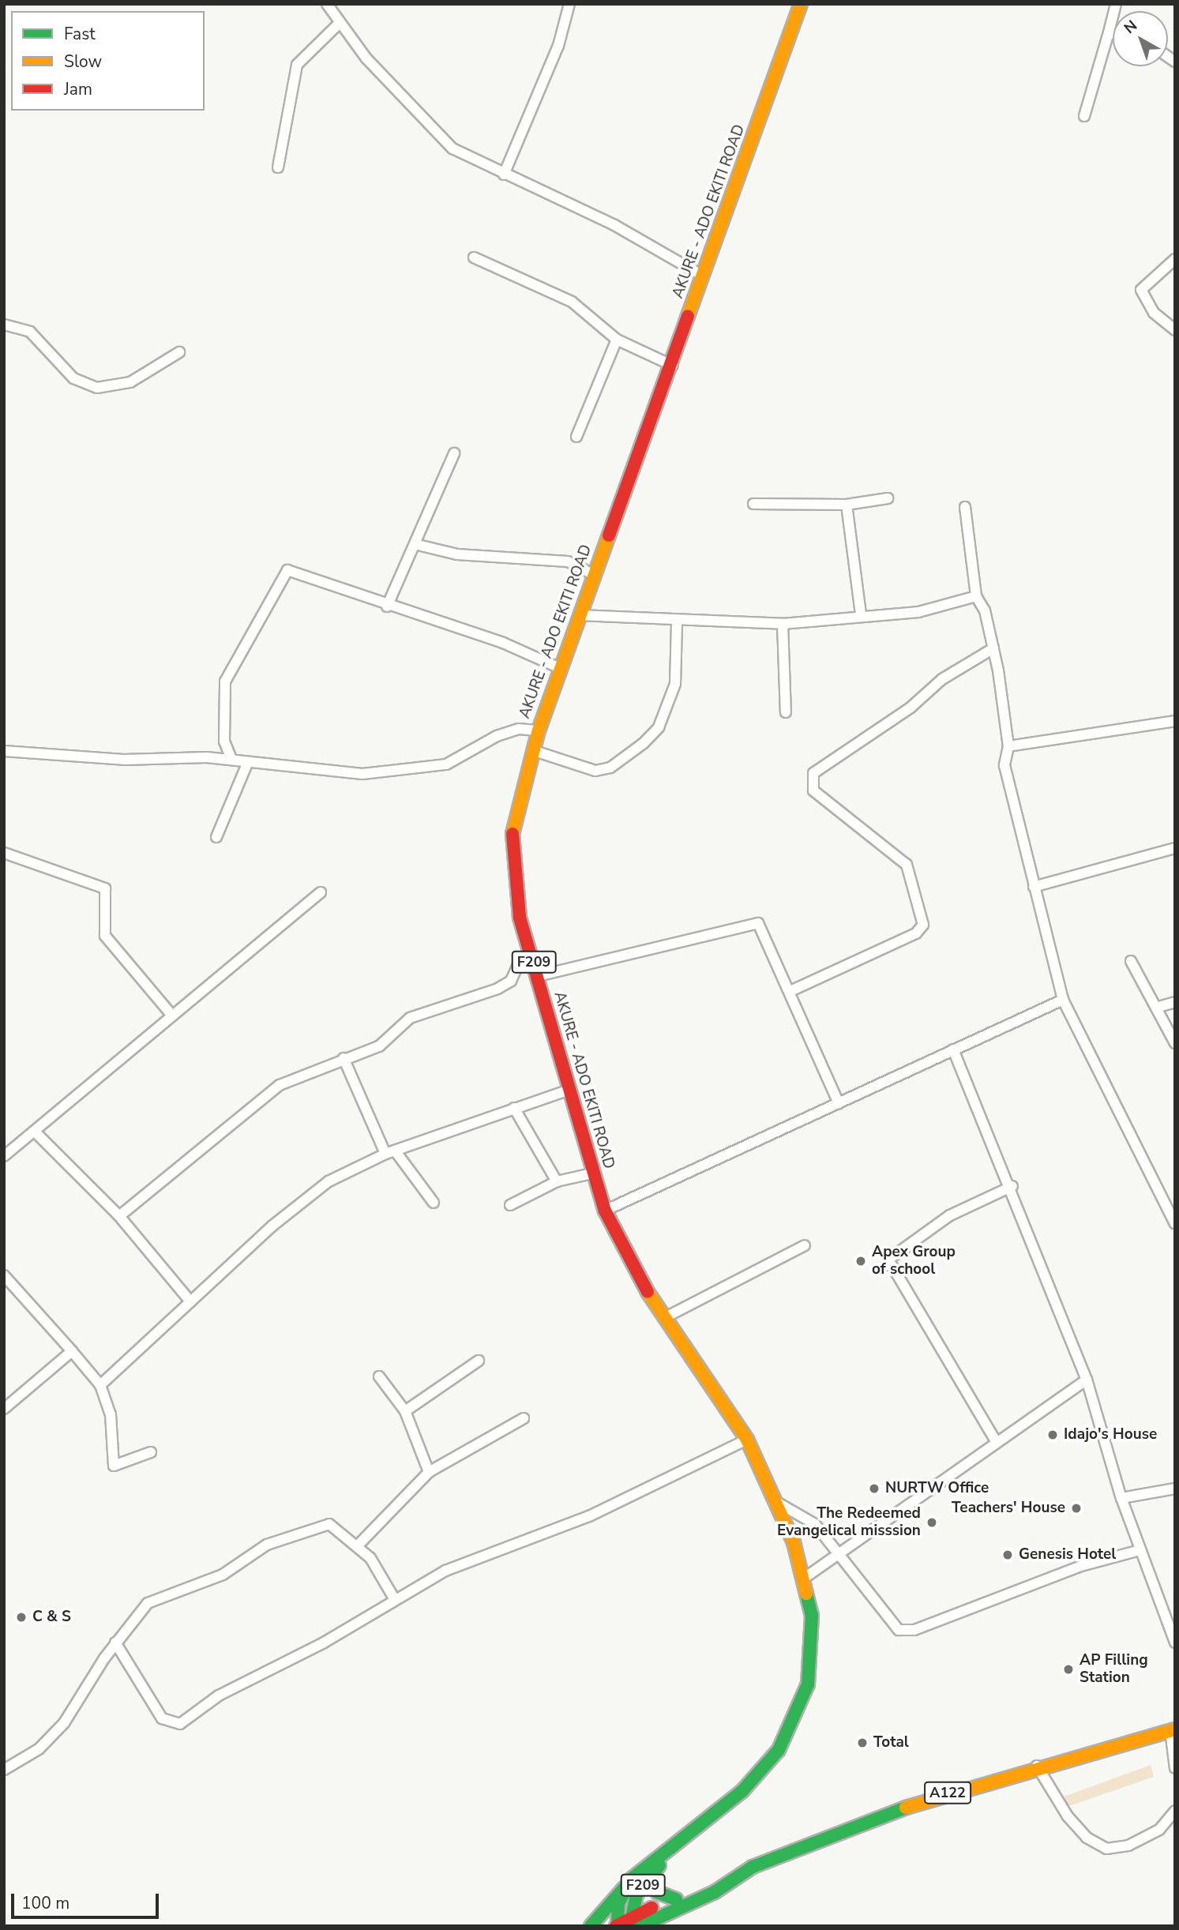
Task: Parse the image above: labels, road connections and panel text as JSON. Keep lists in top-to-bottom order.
{
  "streets": {
    "main road": ["AKURE - ADO EKITI ROAD", "F209", "A122"]
  },
  "crossings": [
    ["AKURE - ADO EKITI ROAD", "F209"],
    ["F209", "A122"]
  ],
  "places": [
    "Apex Group of school",
    "Idajo's House",
    "NURTW Office",
    "Teachers' House",
    "The Redeemed Evangelical misssion",
    "Genesis Hotel",
    "C & S",
    "AP Filling Station",
    "Total"
  ],
  "legend": ["Fast", "Slow", "Jam"],
  "scale_bar": "100 m",
  "north": "top left"
}
